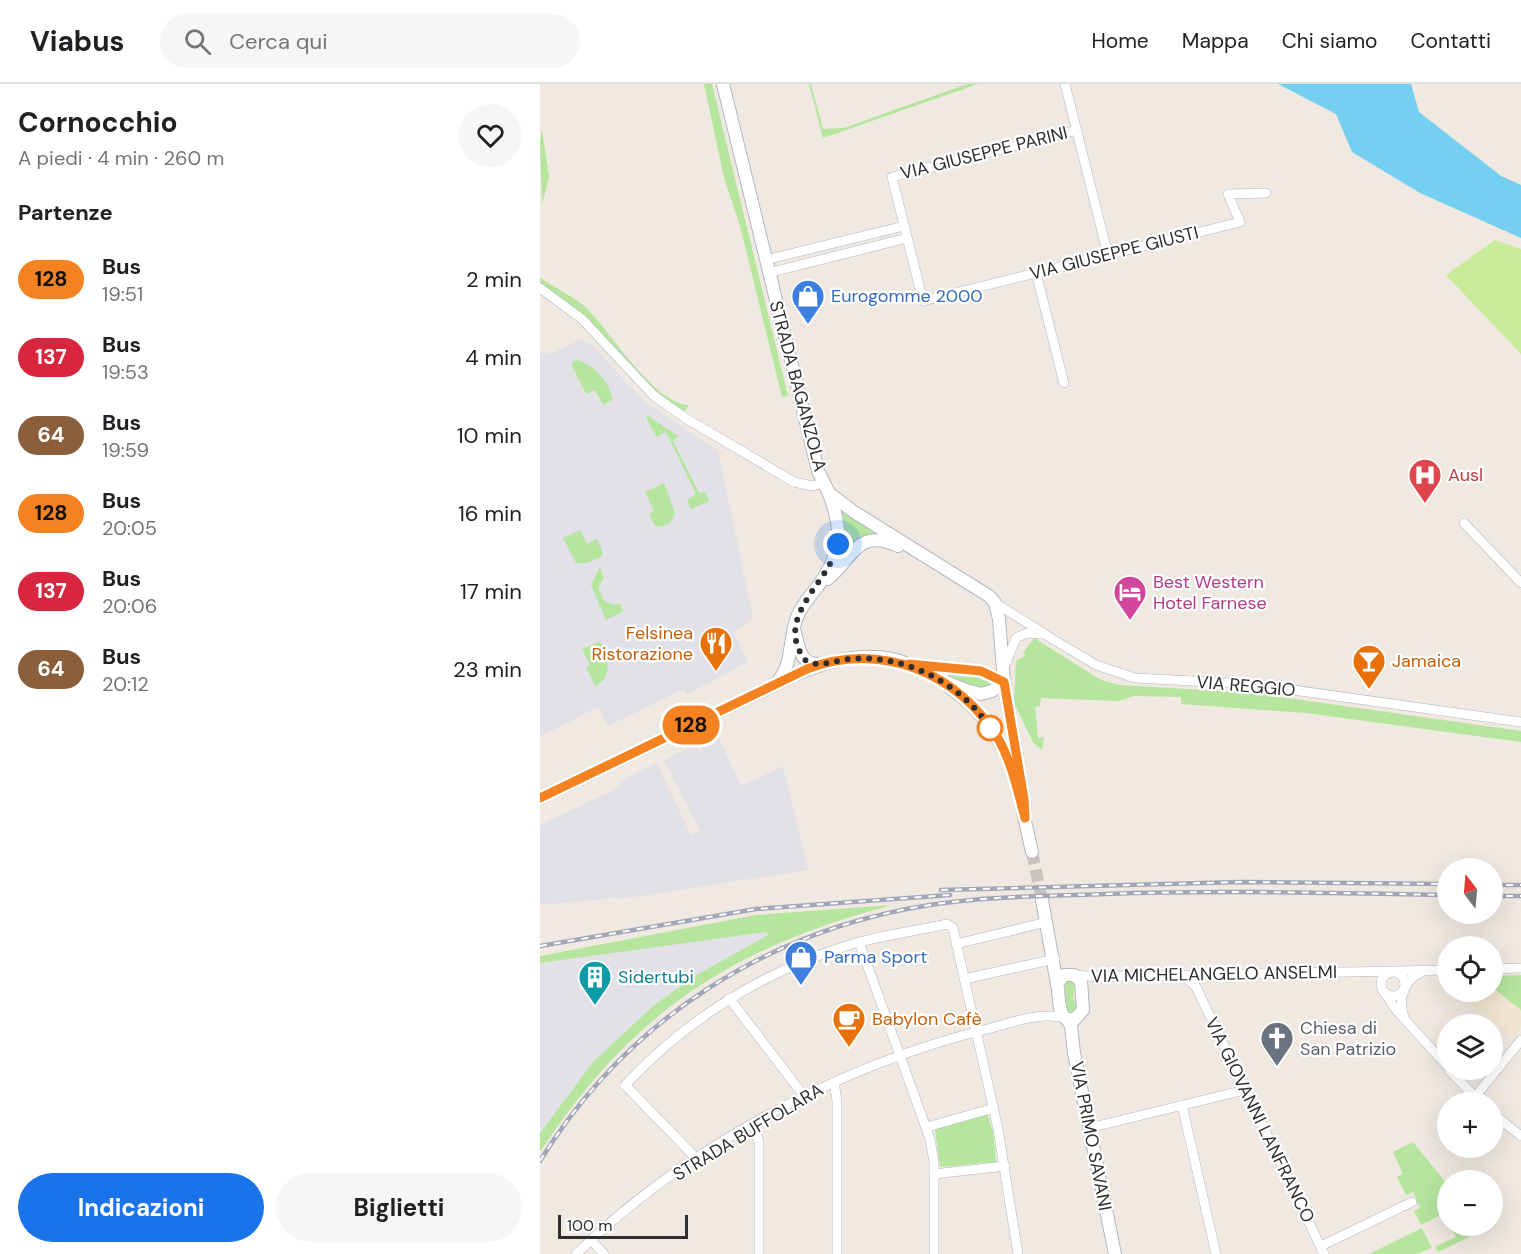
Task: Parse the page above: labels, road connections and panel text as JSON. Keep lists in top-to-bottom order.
{
  "streets": {
    "street": [
      "VIA GIUSEPPE PARINI",
      "VIA GIUSEPPE GIUSTI",
      "STRADA BAGANZOLA",
      "VIA REGGIO",
      "VIA MICHELANGELO ANSELMI",
      "VIA GIOVANNI LANFRANCO",
      "STRADA BUFFOLARA",
      "VIA PRIMO SAVANI"
    ]
  },
  "crossings": [
    ["STRADA BAGANZOLA", "VIA REGGIO"],
    ["VIA MICHELANGELO ANSELMI", "VIA GIOVANNI LANFRANCO"],
    ["STRADA BUFFOLARA", "VIA PRIMO SAVANI"]
  ],
  "places": {
    "shop": ["Eurogomme 2000", "Parma Sport"],
    "hospital": ["Ausl"],
    "hotel": ["Best Western Hotel Farnese"],
    "restaurant": ["Felsinea Ristorazione"],
    "bar": ["Jamaica"],
    "building": ["Sidertubi"],
    "cafe": ["Babylon Cafè"],
    "church": ["Chiesa di San Patrizio"]
  },
  "lines": ["bus line 128"],
  "scale_bar": "100 m",
  "north": "top",
  "page": {
    "header": "Viabus",
    "search": "Cerca qui",
    "nav": [
      "Home",
      "Mappa",
      "Chi siamo",
      "Contatti"
    ],
    "heading": [
      ["Cornocchio", "A piedi · 4 min · 260 m"],
      "Partenze"
    ],
    "on_map": "128",
    "list": [
      {
        "mark": "128",
        "name": "Bus",
        "note": "19:51",
        "value": "2 min"
      },
      {
        "mark": "137",
        "name": "Bus",
        "note": "19:53",
        "value": "4 min"
      },
      {
        "mark": "64",
        "name": "Bus",
        "note": "19:59",
        "value": "10 min"
      },
      {
        "mark": "128",
        "name": "Bus",
        "note": "20:05",
        "value": "16 min"
      },
      {
        "mark": "137",
        "name": "Bus",
        "note": "20:06",
        "value": "17 min"
      },
      {
        "mark": "64",
        "name": "Bus",
        "note": "20:12",
        "value": "23 min"
      }
    ],
    "map_buttons": ["+", "−"],
    "buttons": ["Indicazioni", "Biglietti"],
    "scale": "100 m"
  }
}
